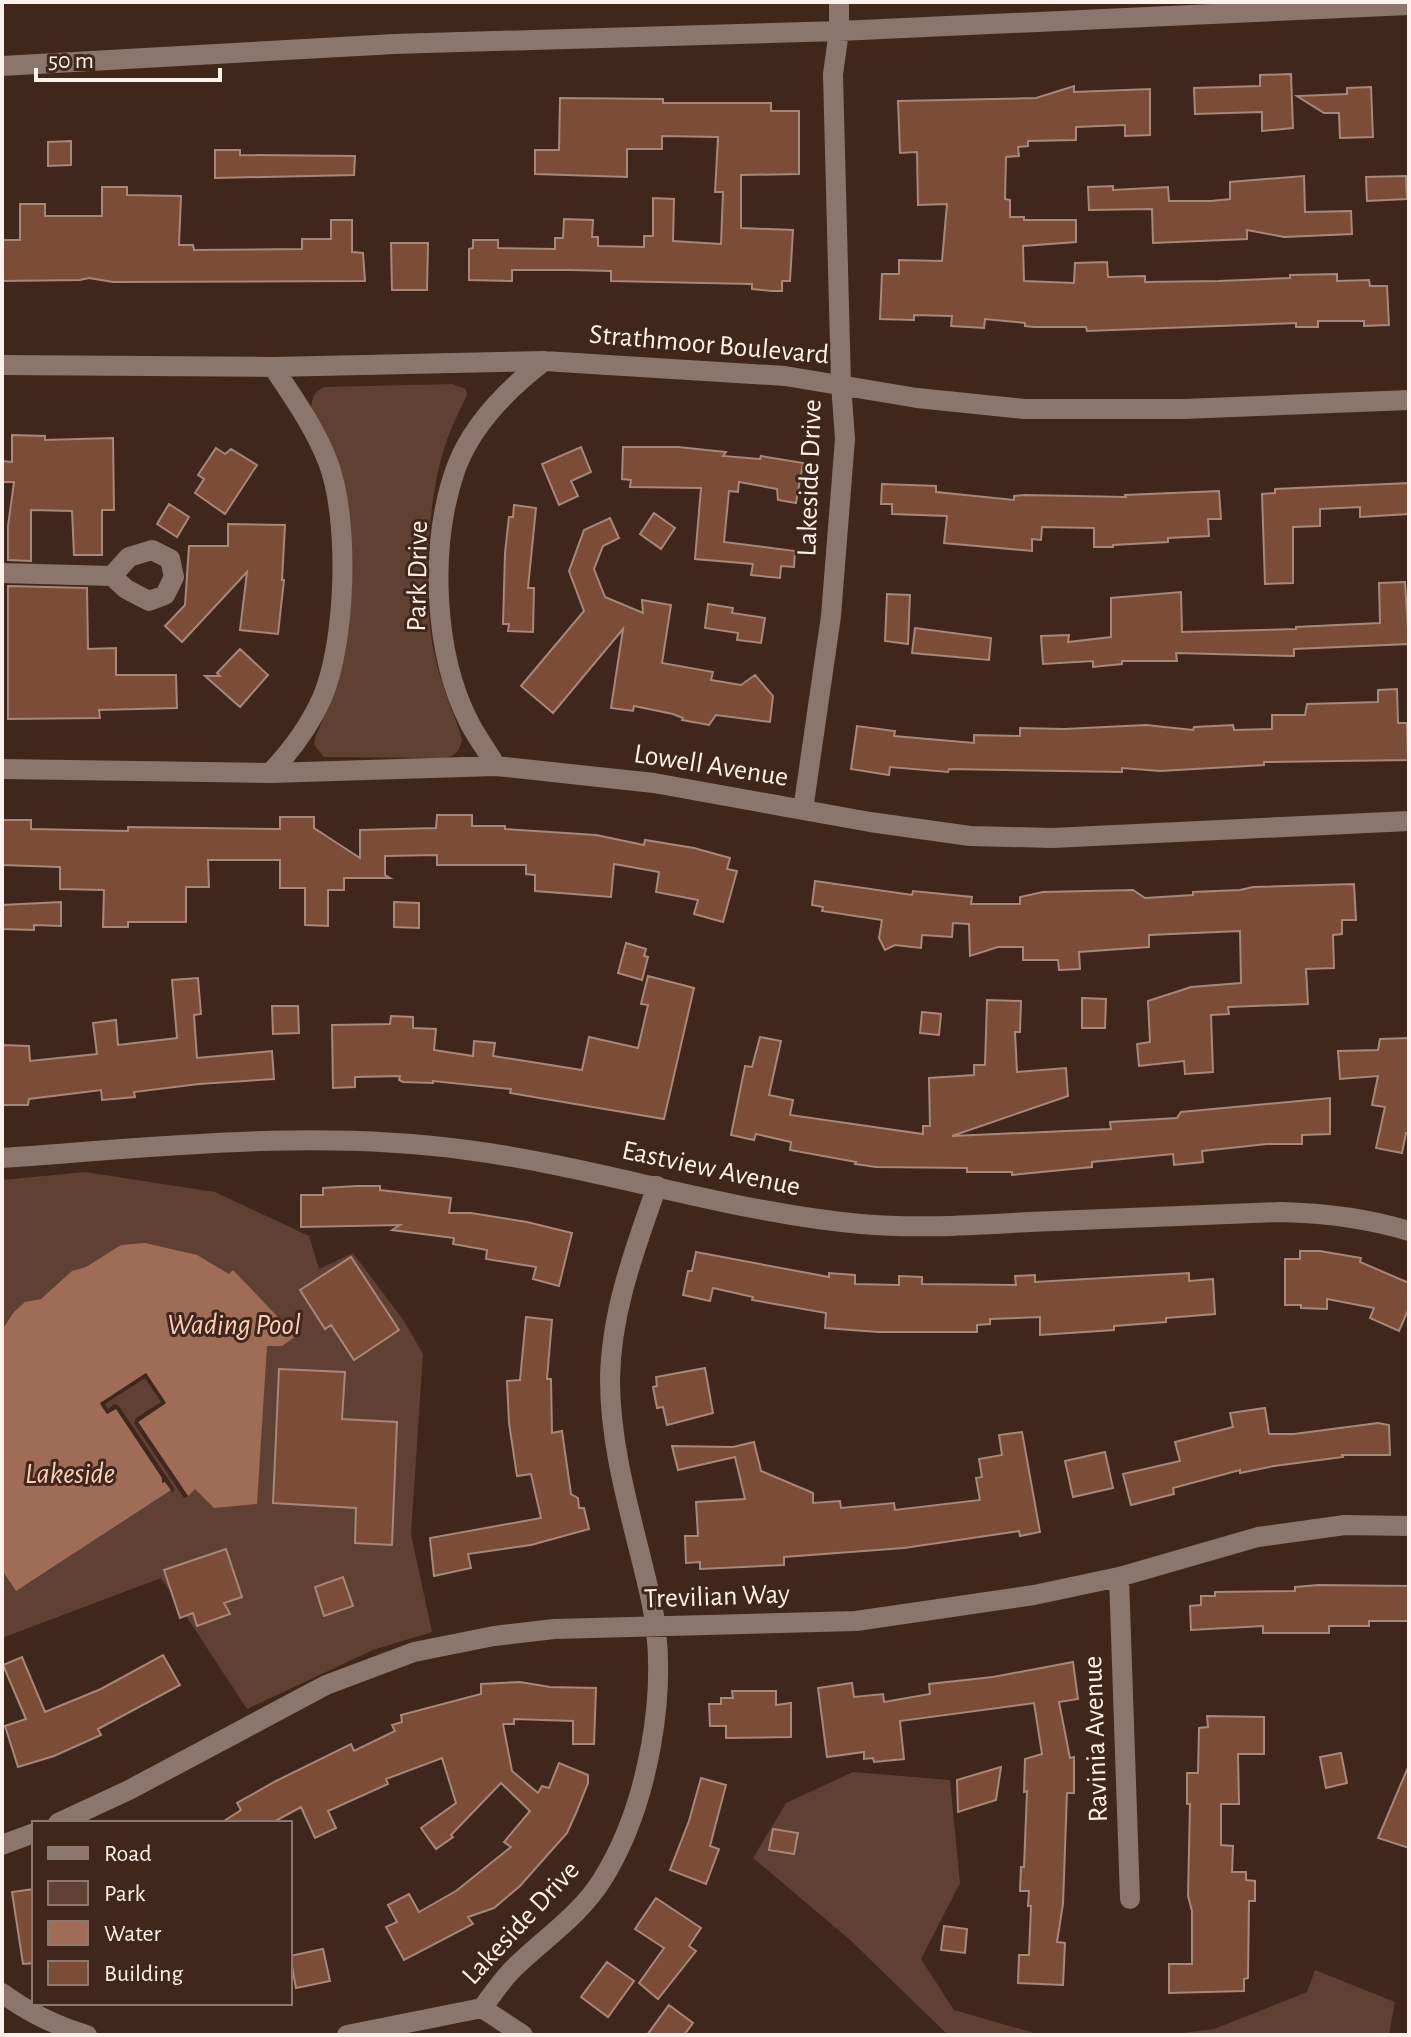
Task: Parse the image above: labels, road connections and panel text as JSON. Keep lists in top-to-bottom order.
{
  "streets": {
    "street": [
      "Strathmoor Boulevard",
      "Lakeside Drive",
      "Park Drive",
      "Lowell Avenue",
      "Eastview Avenue",
      "Trevilian Way",
      "Ravinia Avenue"
    ]
  },
  "crossings": [
    ["Strathmoor Boulevard", "Lakeside Drive"],
    ["Strathmoor Boulevard", "Park Drive"],
    ["Lakeside Drive", "Lowell Avenue"],
    ["Lakeside Drive", "Eastview Avenue"],
    ["Lakeside Drive", "Trevilian Way"],
    ["Park Drive", "Lowell Avenue"],
    ["Trevilian Way", "Ravinia Avenue"]
  ],
  "water": ["Wading Pool", "Lakeside"],
  "legend": [
    "Road",
    "Park",
    "Water",
    "Building"
  ],
  "scale_bar": "50 m"
}
